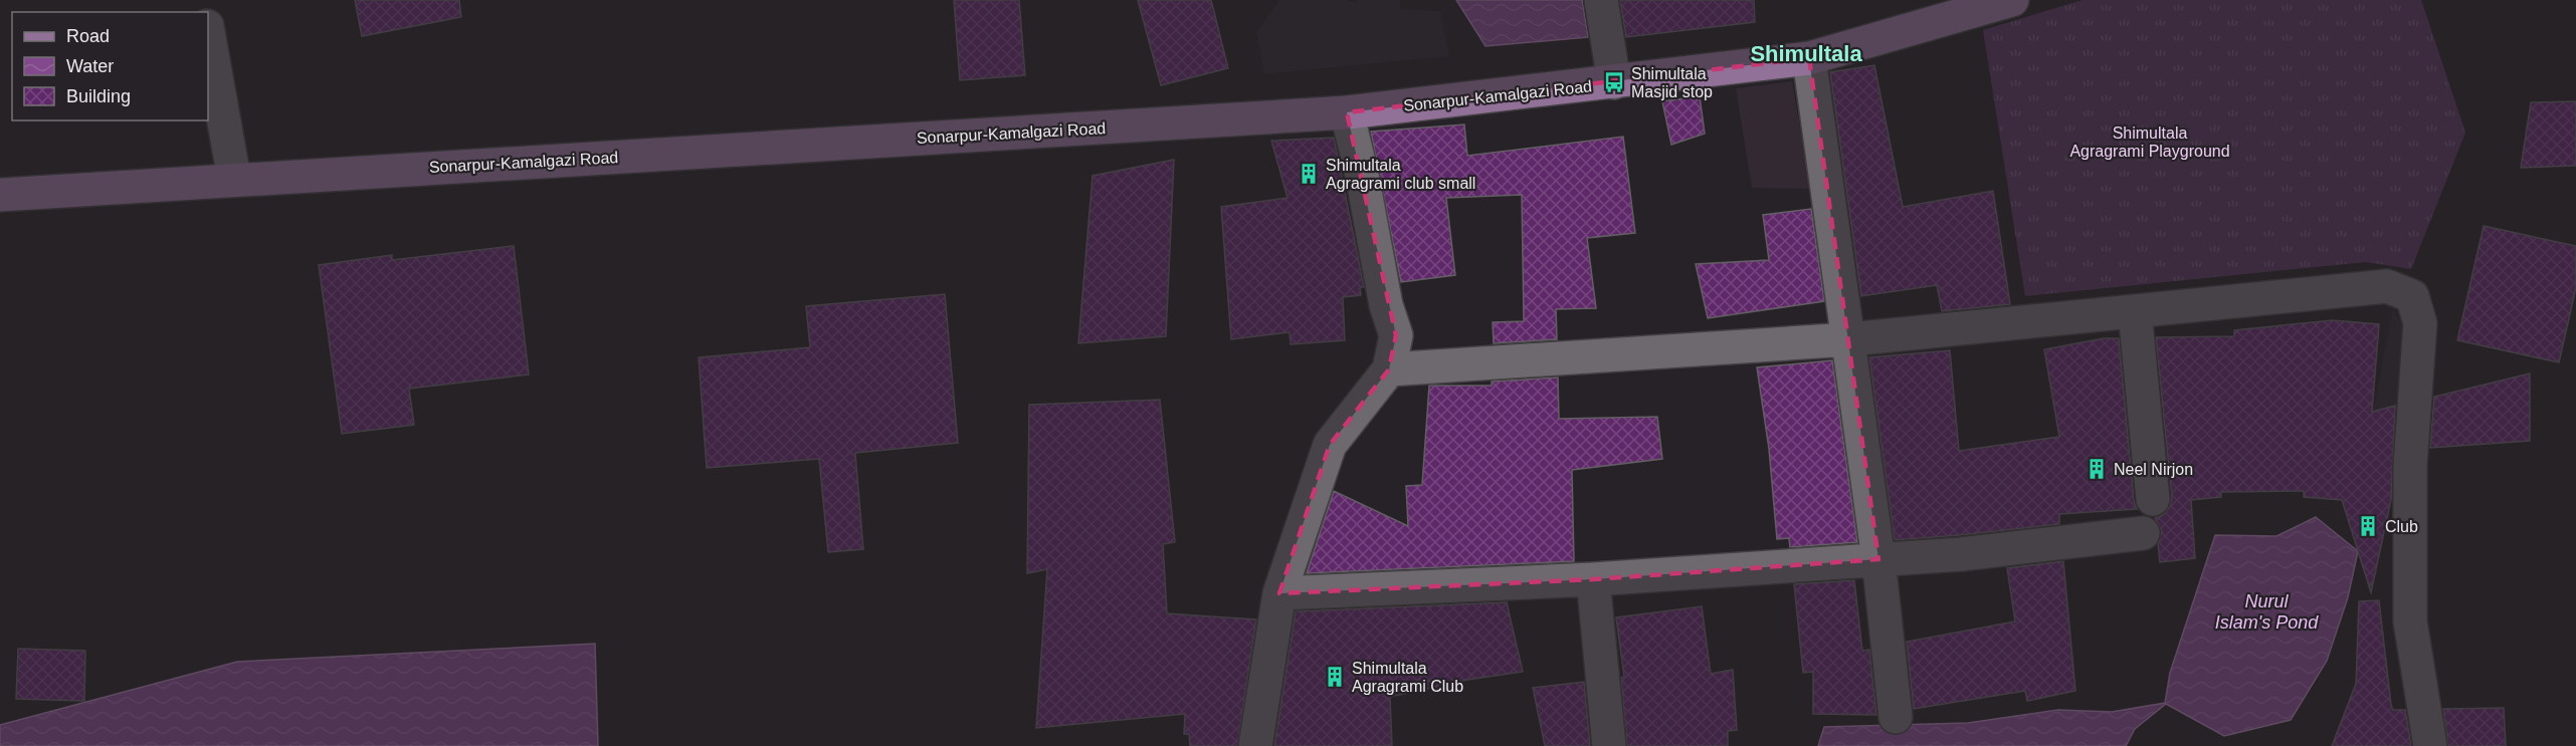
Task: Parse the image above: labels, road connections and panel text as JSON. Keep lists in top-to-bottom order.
{
  "streets": {
    "main road": ["Sonarpur-Kamalgazi Road"]
  },
  "districts": ["Shimultala"],
  "water": ["Nurul Islam's Pond"],
  "parks": ["Shimultala Agragrami Playground"],
  "places": {
    "bus stop": ["Shimultala Masjid stop"],
    "building": [
      "Shimultala Agragrami club small",
      "Neel Nirjon",
      "Club",
      "Shimultala Agragrami Club"
    ]
  },
  "legend": ["Road", "Water", "Building"]
}
